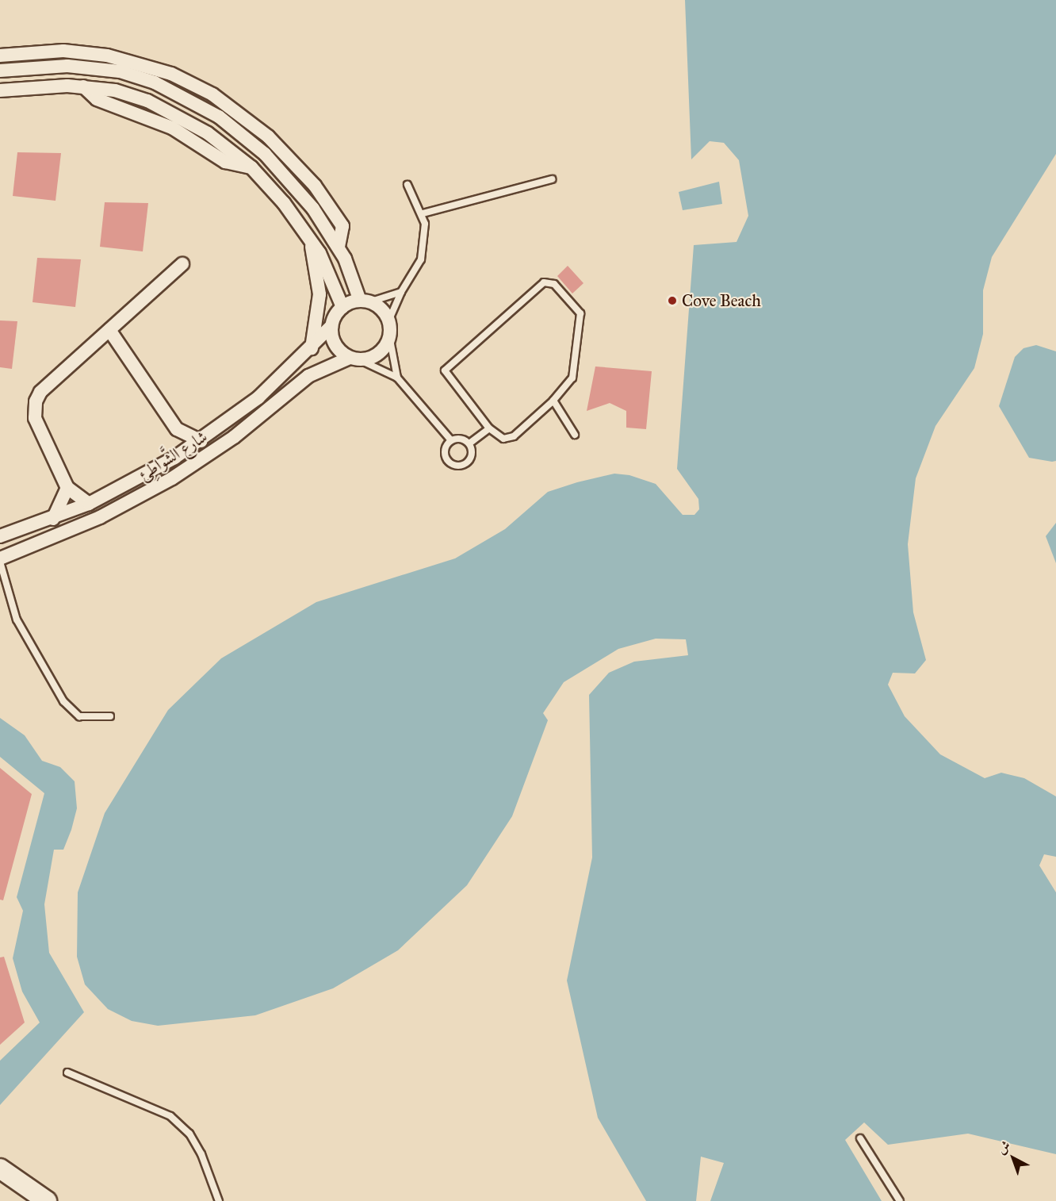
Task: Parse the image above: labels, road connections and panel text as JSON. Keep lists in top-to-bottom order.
{
  "streets": {
    "street": ["شارع الشَّواطِئ"]
  },
  "places": ["Cove Beach"],
  "north": "top left"
}
